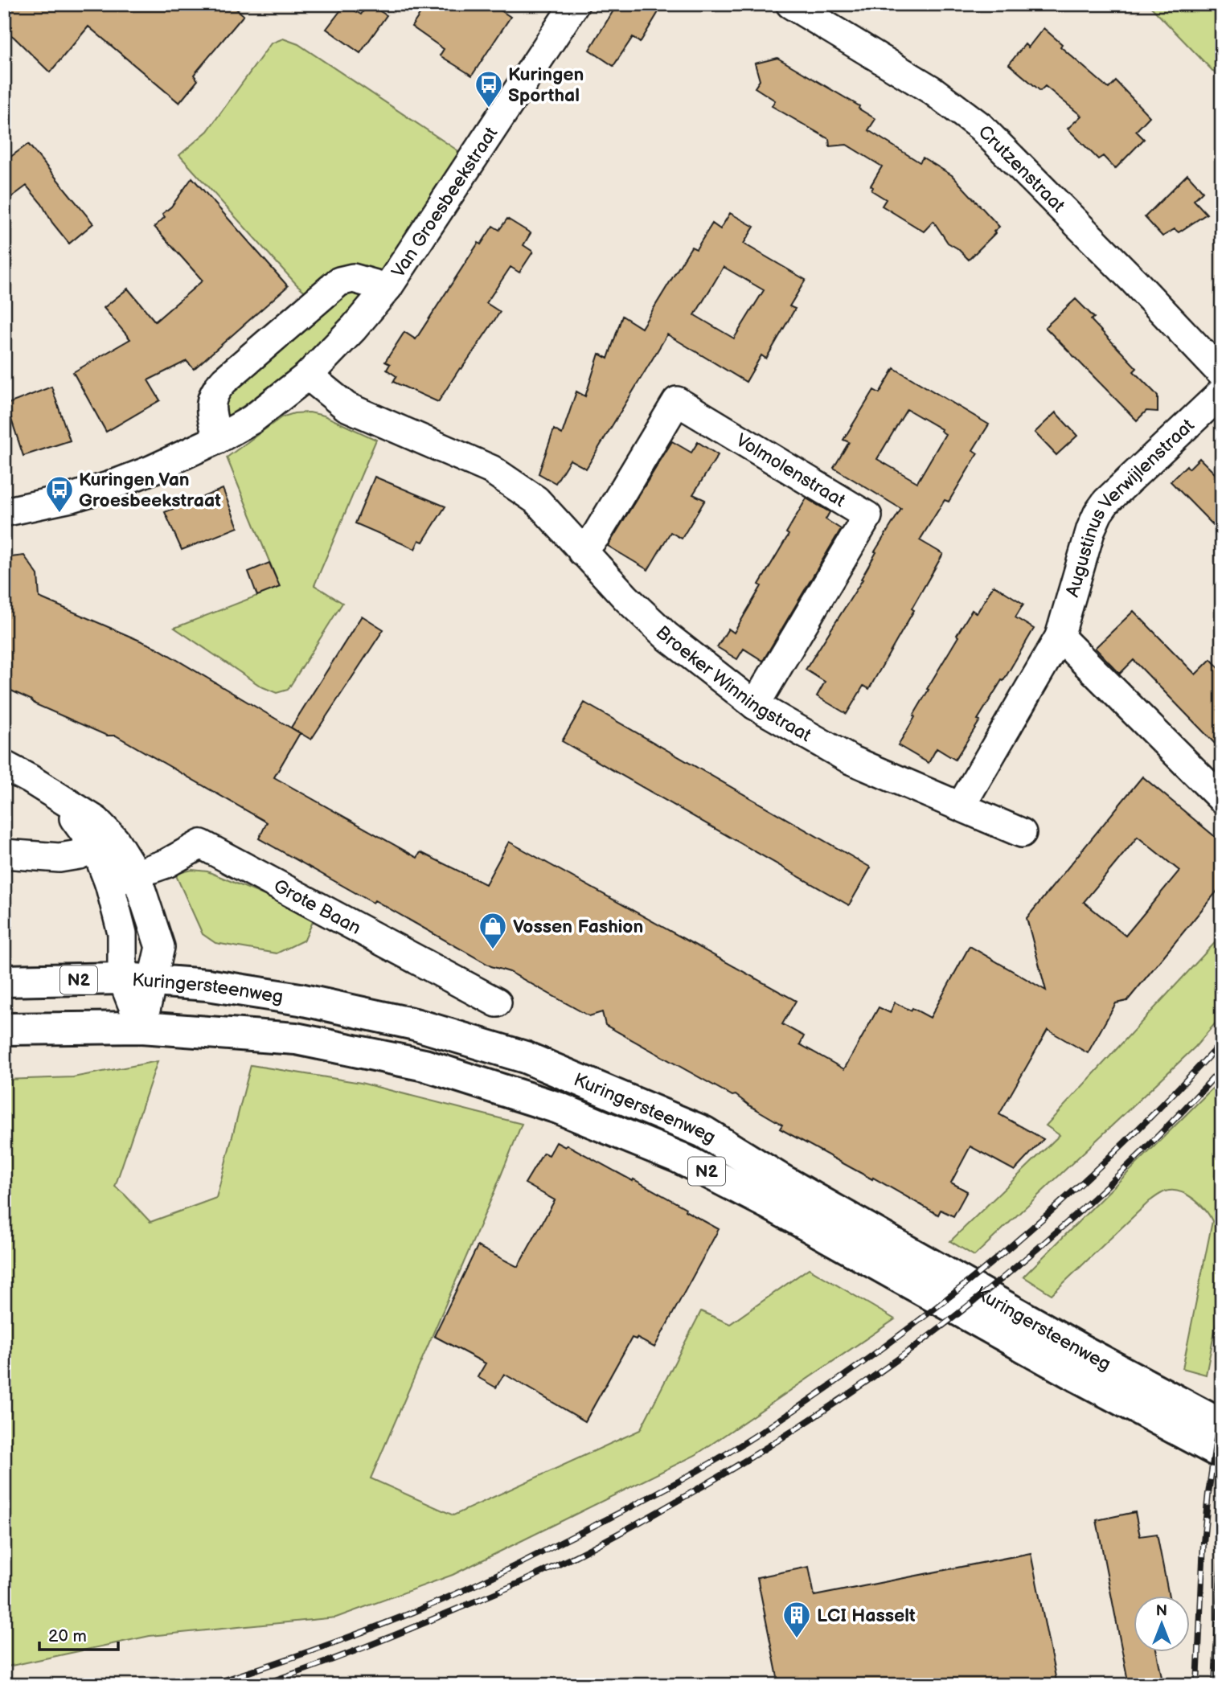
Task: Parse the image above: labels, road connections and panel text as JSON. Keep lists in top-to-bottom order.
{
  "streets": {
    "main road": ["N2", "Kuringersteenweg"],
    "street": [
      "Crutzenstraat",
      "Van Groesbeekstraat",
      "Volmolenstraat",
      "Augustinus Verwijlenstraat",
      "Broeker Winningstraat",
      "Grote Baan"
    ]
  },
  "crossings": [
    ["Van Groesbeekstraat", "Broeker Winningstraat"],
    ["Volmolenstraat", "Broeker Winningstraat"],
    ["Augustinus Verwijlenstraat", "Broeker Winningstraat"]
  ],
  "places": {
    "bus stop": ["Kuringen Sporthal", "Kuringen Van Groesbeekstraat"],
    "shop": ["Vossen Fashion"],
    "building": ["LCI Hasselt"]
  },
  "scale_bar": "20 m",
  "north": "top"
}
